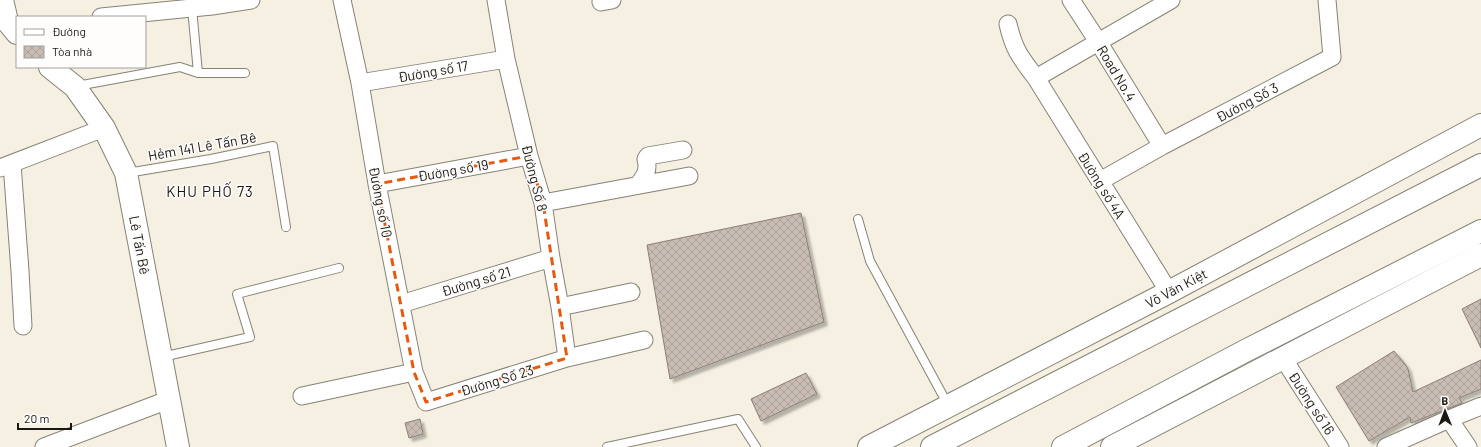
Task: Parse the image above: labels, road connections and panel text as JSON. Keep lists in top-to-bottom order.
{
  "streets": {
    "main road": ["Lê Tấn Bê", "Võ Văn Kiệt"],
    "street": [
      "Đường số 17",
      "Road No.4",
      "Đường Số 3",
      "Đường số 19",
      "Đường Số 8",
      "Đường số 4A",
      "Đường số 10",
      "Đường số 21",
      "Đường Số 23",
      "Đường số 16"
    ],
    "lane": ["Hẻm 141 Lê Tấn Bê"]
  },
  "crossings": [
    ["Đường số 17", "Đường Số 8"],
    ["Đường số 17", "Đường số 10"],
    ["Road No.4", "Đường Số 3"],
    ["Đường Số 3", "Đường số 4A"],
    ["Hẻm 141 Lê Tấn Bê", "Lê Tấn Bê"],
    ["Đường số 19", "Đường Số 8"],
    ["Đường số 19", "Đường số 10"],
    ["Đường Số 8", "Đường số 21"],
    ["Đường Số 8", "Đường Số 23"],
    ["Đường số 4A", "Võ Văn Kiệt"],
    ["Đường số 10", "Đường số 21"],
    ["Đường số 10", "Đường Số 23"]
  ],
  "districts": ["KHU PHỐ 73"],
  "legend": ["Đường", "Tòa nhà"],
  "scale_bar": "20 m",
  "north": "top"
}
